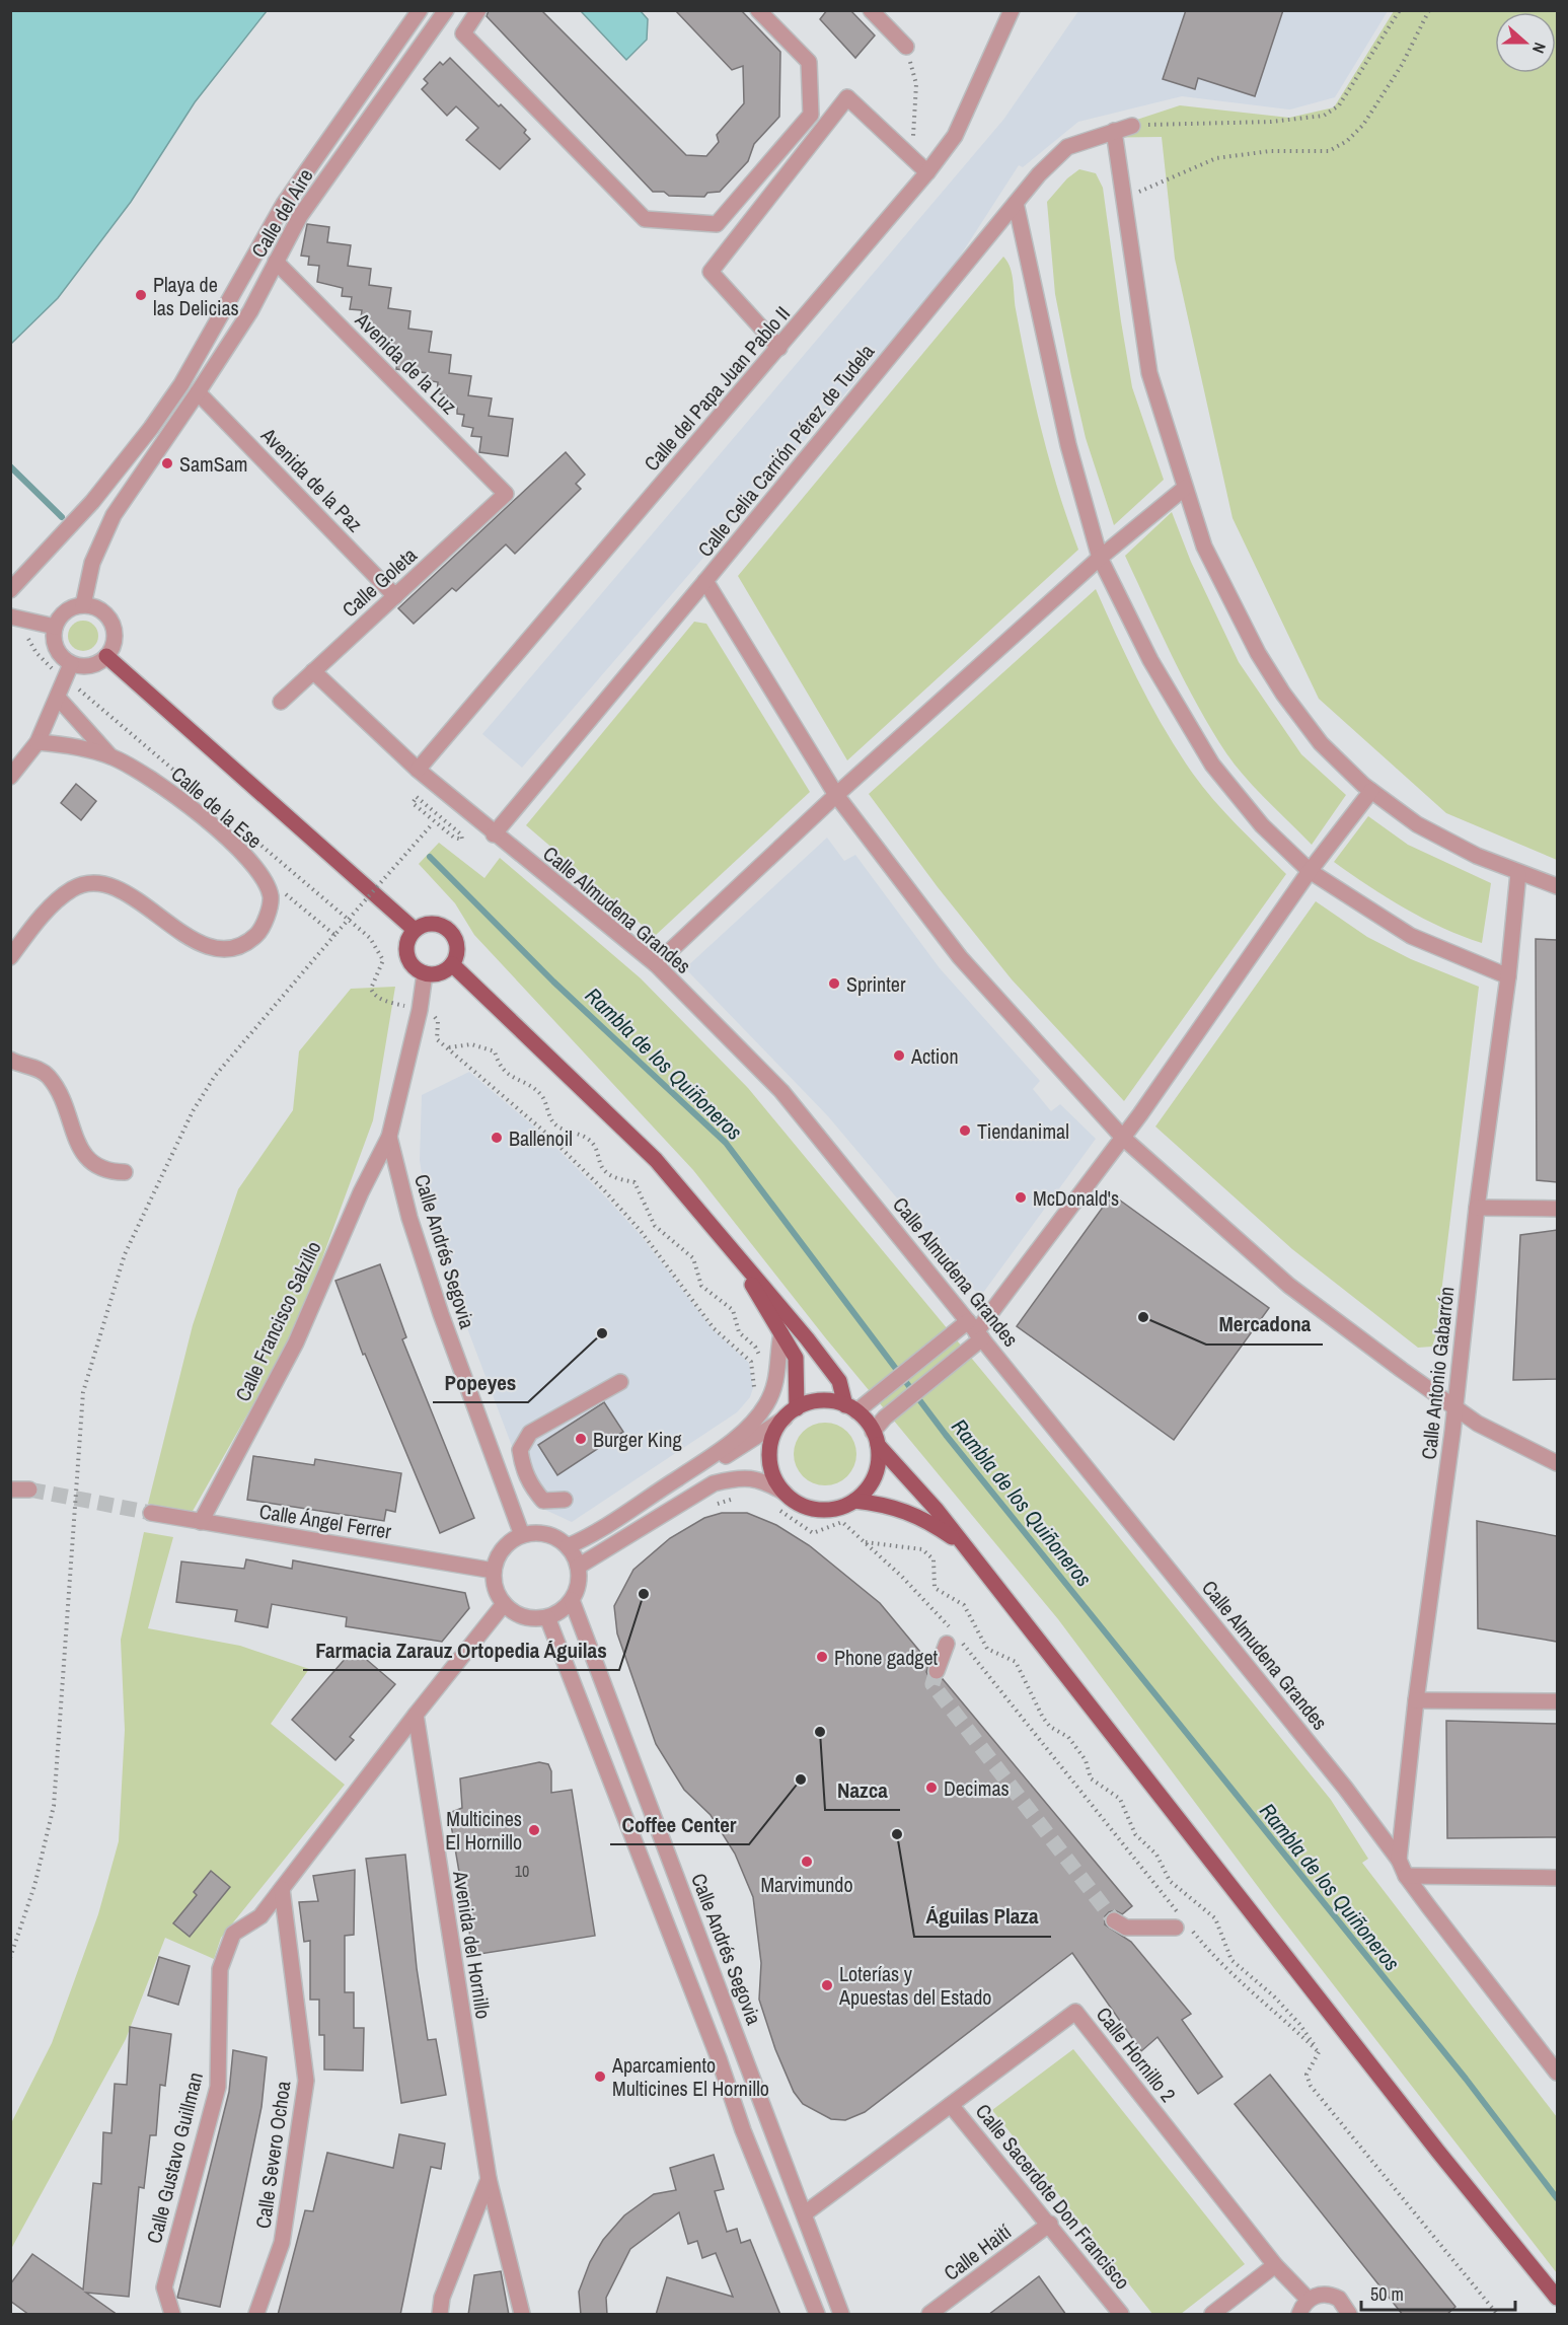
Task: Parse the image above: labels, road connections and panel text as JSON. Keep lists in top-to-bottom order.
{
  "streets": {
    "street": [
      "Calle del Aire",
      "Avenida de la Luz",
      "Calle del Papa Juan Pablo II",
      "Calle Celia Carrión Pérez de Tudela",
      "Avenida de la Paz",
      "Calle Goleta",
      "Calle de la Ese",
      "Calle Almudena Grandes",
      "Calle Andrés Segovia",
      "Calle Francisco Salzillo",
      "Calle Antonio Gabarrón",
      "Calle Ángel Ferrer",
      "Avenida del Hornillo",
      "Calle Hornillo 2",
      "Calle Severo Ochoa",
      "Calle Gustavo Guillman",
      "Calle Sacerdote Don Francisco",
      "Calle Haití"
    ]
  },
  "crossings": [
    ["Calle del Aire", "Avenida de la Luz"],
    ["Calle del Aire", "Avenida de la Paz"],
    ["Avenida de la Luz", "Calle Goleta"],
    ["Calle del Papa Juan Pablo II", "Calle Almudena Grandes"],
    ["Calle Celia Carrión Pérez de Tudela", "Calle Almudena Grandes"],
    ["Avenida de la Paz", "Calle Goleta"],
    ["Calle Goleta", "Calle Almudena Grandes"],
    ["Calle Almudena Grandes", "Calle Antonio Gabarrón"],
    ["Calle Andrés Segovia", "Calle Francisco Salzillo"],
    ["Calle Andrés Segovia", "Calle Ángel Ferrer"],
    ["Calle Andrés Segovia", "Calle Hornillo 2"],
    ["Calle Francisco Salzillo", "Calle Ángel Ferrer"],
    ["Avenida del Hornillo", "Calle Gustavo Guillman"],
    ["Calle Hornillo 2", "Calle Sacerdote Don Francisco"],
    ["Calle Severo Ochoa", "Calle Gustavo Guillman"],
    ["Calle Sacerdote Don Francisco", "Calle Haití"]
  ],
  "water": ["Rambla de los Quiñoneros"],
  "places": [
    "Playa de las Delicias",
    "SamSam",
    "Sprinter",
    "Action",
    "Tiendanimal",
    "Ballenoil",
    "McDonald's",
    "Mercadona",
    "Popeyes",
    "Burger King",
    "Farmacia Zarauz Ortopedia Águilas",
    "Phone gadget",
    "Nazca",
    "Coffee Center",
    "Decimas",
    "Multicines El Hornillo",
    "Águilas Plaza",
    "Marvimundo",
    "Loterías y Apuestas del Estado",
    "Aparcamiento Multicines El Hornillo"
  ],
  "house_numbers": ["10"],
  "scale_bar": "50 m",
  "north": "right"
}
